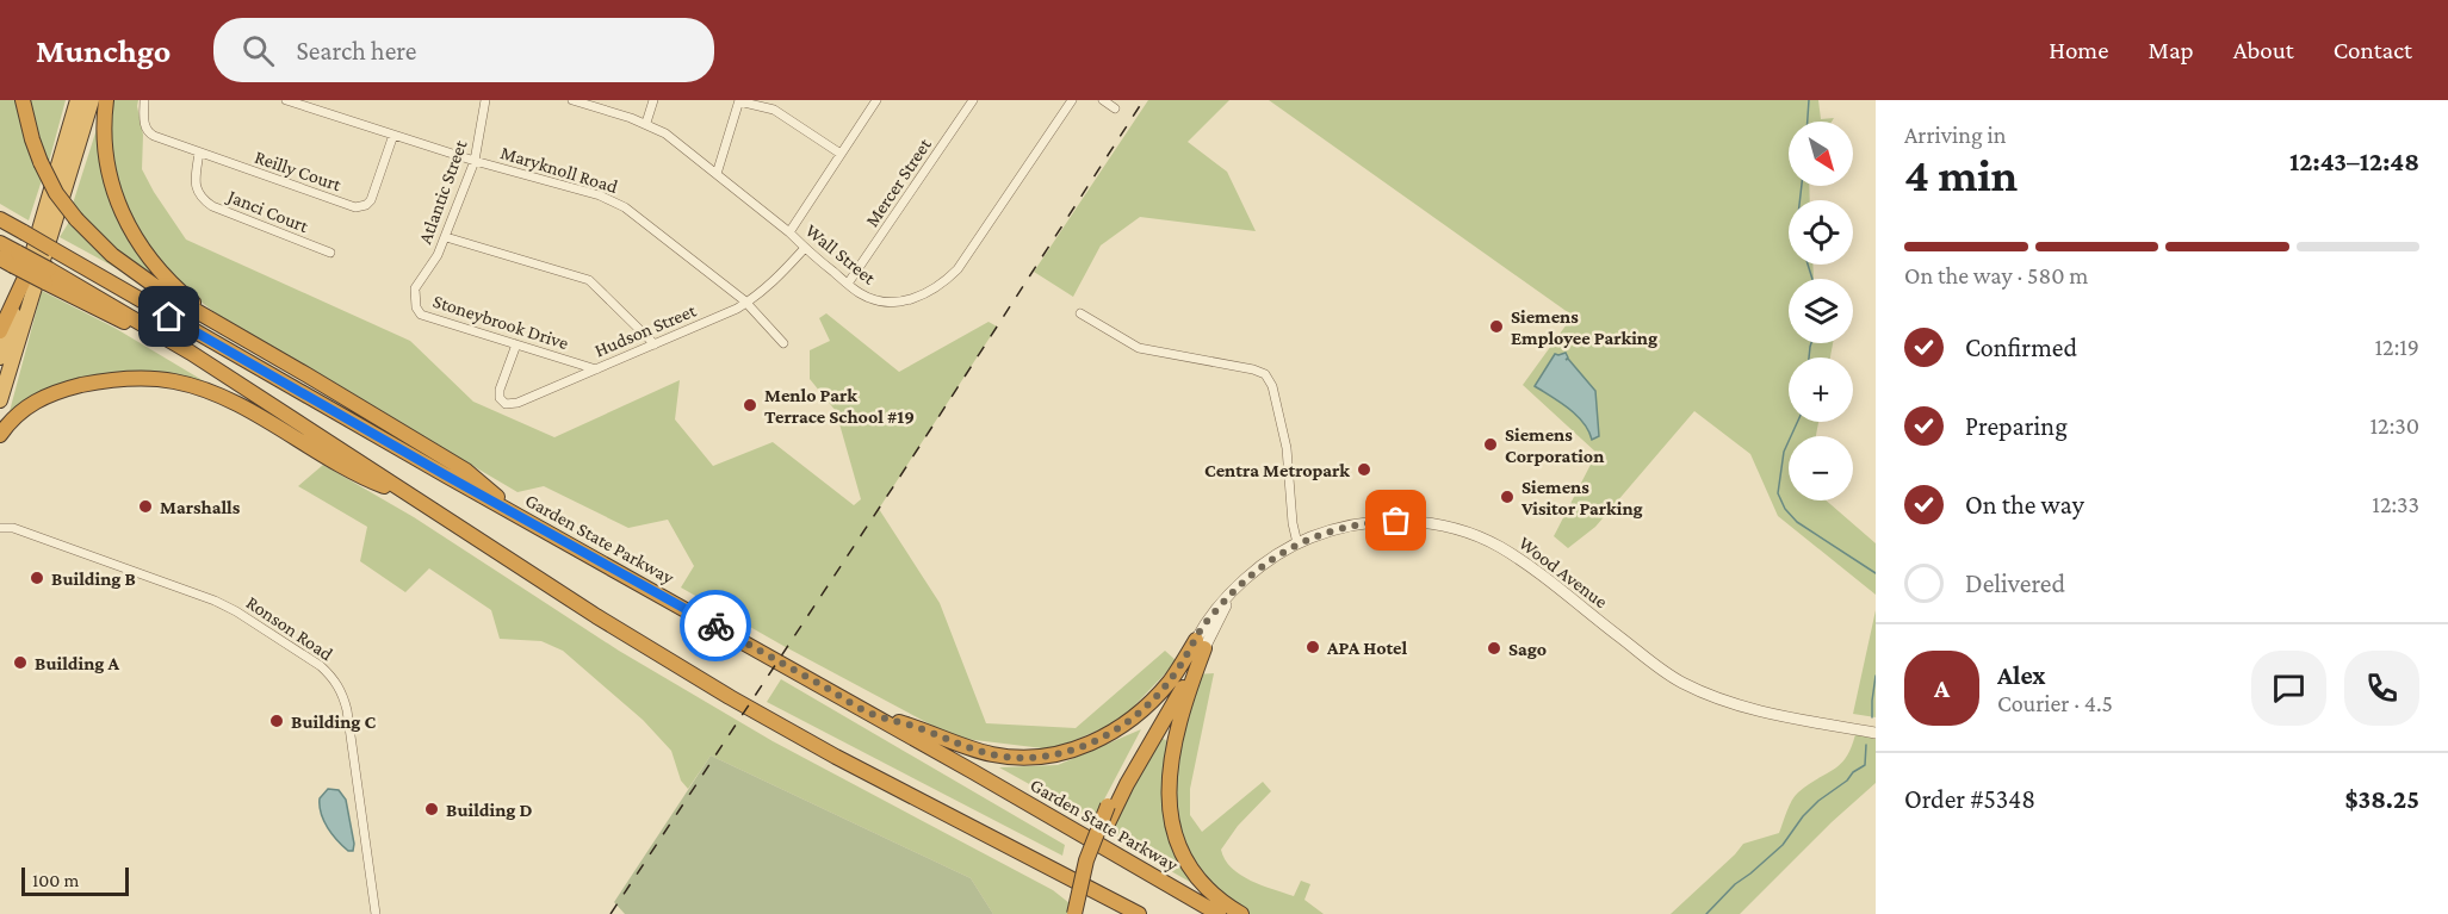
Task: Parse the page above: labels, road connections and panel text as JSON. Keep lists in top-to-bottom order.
{
  "streets": {
    "highway": ["Garden State Parkway"],
    "street": [
      "Maryknoll Road",
      "Reilly Court",
      "Mercer Street",
      "Atlantic Street",
      "Janci Court",
      "Wall Street",
      "Stoneybrook Drive",
      "Hudson Street",
      "Wood Avenue",
      "Ronson Road"
    ]
  },
  "crossings": [
    ["Maryknoll Road", "Reilly Court"],
    ["Maryknoll Road", "Atlantic Street"],
    ["Maryknoll Road", "Hudson Street"],
    ["Reilly Court", "Janci Court"],
    ["Mercer Street", "Wall Street"],
    ["Atlantic Street", "Stoneybrook Drive"],
    ["Wall Street", "Hudson Street"],
    ["Stoneybrook Drive", "Hudson Street"]
  ],
  "places": [
    "Siemens Employee Parking",
    "Menlo Park Terrace School #19",
    "Siemens Corporation",
    "Centra Metropark",
    "Siemens Visitor Parking",
    "Marshalls",
    "Building B",
    "APA Hotel",
    "Sago",
    "Building A",
    "Building C",
    "Building D"
  ],
  "scale_bar": "100 m",
  "north": "bottom right",
  "page": {
    "header": "Munchgo",
    "search": "Search here",
    "nav": [
      "Home",
      "Map",
      "About",
      "Contact"
    ],
    "heading": ["4 min", "Arriving in", "12:43–12:48"],
    "panel": [
      "Alex",
      "Courier · 4.5",
      "Order #5348",
      "$38.25"
    ],
    "map_buttons": ["+", "−"],
    "bar": "On the way · 580 m",
    "list": [
      ["Confirmed", "12:19"],
      ["Preparing", "12:30"],
      ["On the way", "12:33"],
      "Delivered"
    ],
    "round": "A",
    "scale": "100 m"
  }
}
